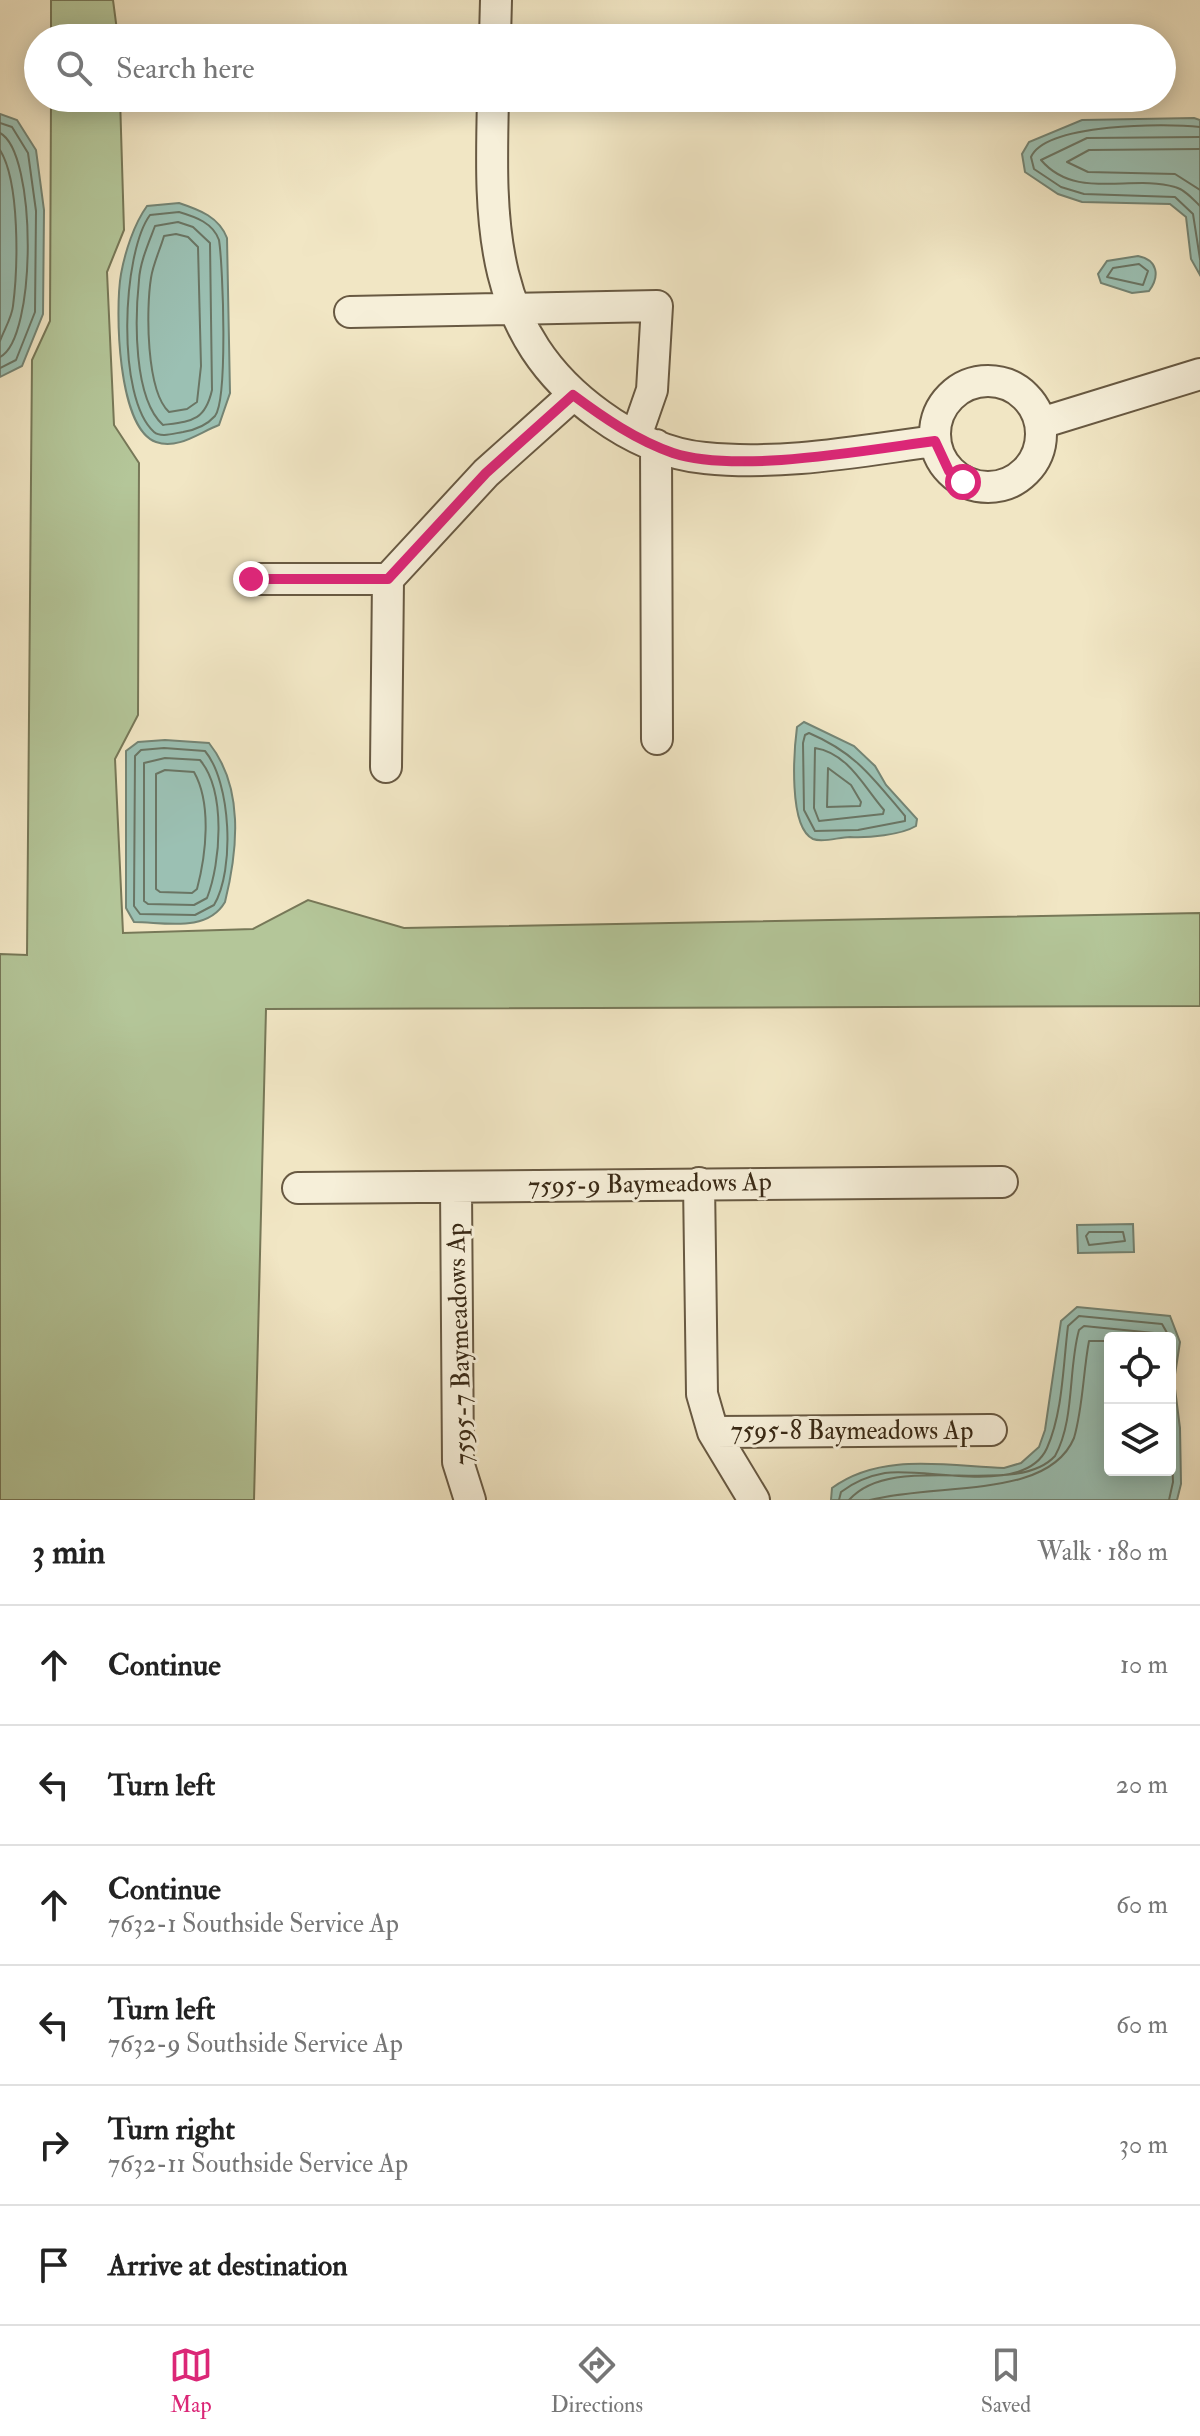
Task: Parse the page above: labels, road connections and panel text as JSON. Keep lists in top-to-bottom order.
{
  "streets": {
    "street": ["7595-9 Baymeadows Ap", "7595-7 Baymeadows Ap", "7595-8 Baymeadows Ap"]
  },
  "crossings": [
    ["7595-9 Baymeadows Ap", "7595-7 Baymeadows Ap"]
  ],
  "page": {
    "search": "Search here",
    "heading": ["3 min", "Walk · 180 m"],
    "list": [
      ["Continue", "10 m"],
      ["Turn left", "20 m"],
      ["Continue", "7632-1 Southside Service Ap", "60 m"],
      ["Turn left", "7632-9 Southside Service Ap", "60 m"],
      ["Turn right", "7632-11 Southside Service Ap", "30 m"],
      "Arrive at destination"
    ],
    "nav": ["Map", "Directions", "Saved"]
  }
}
